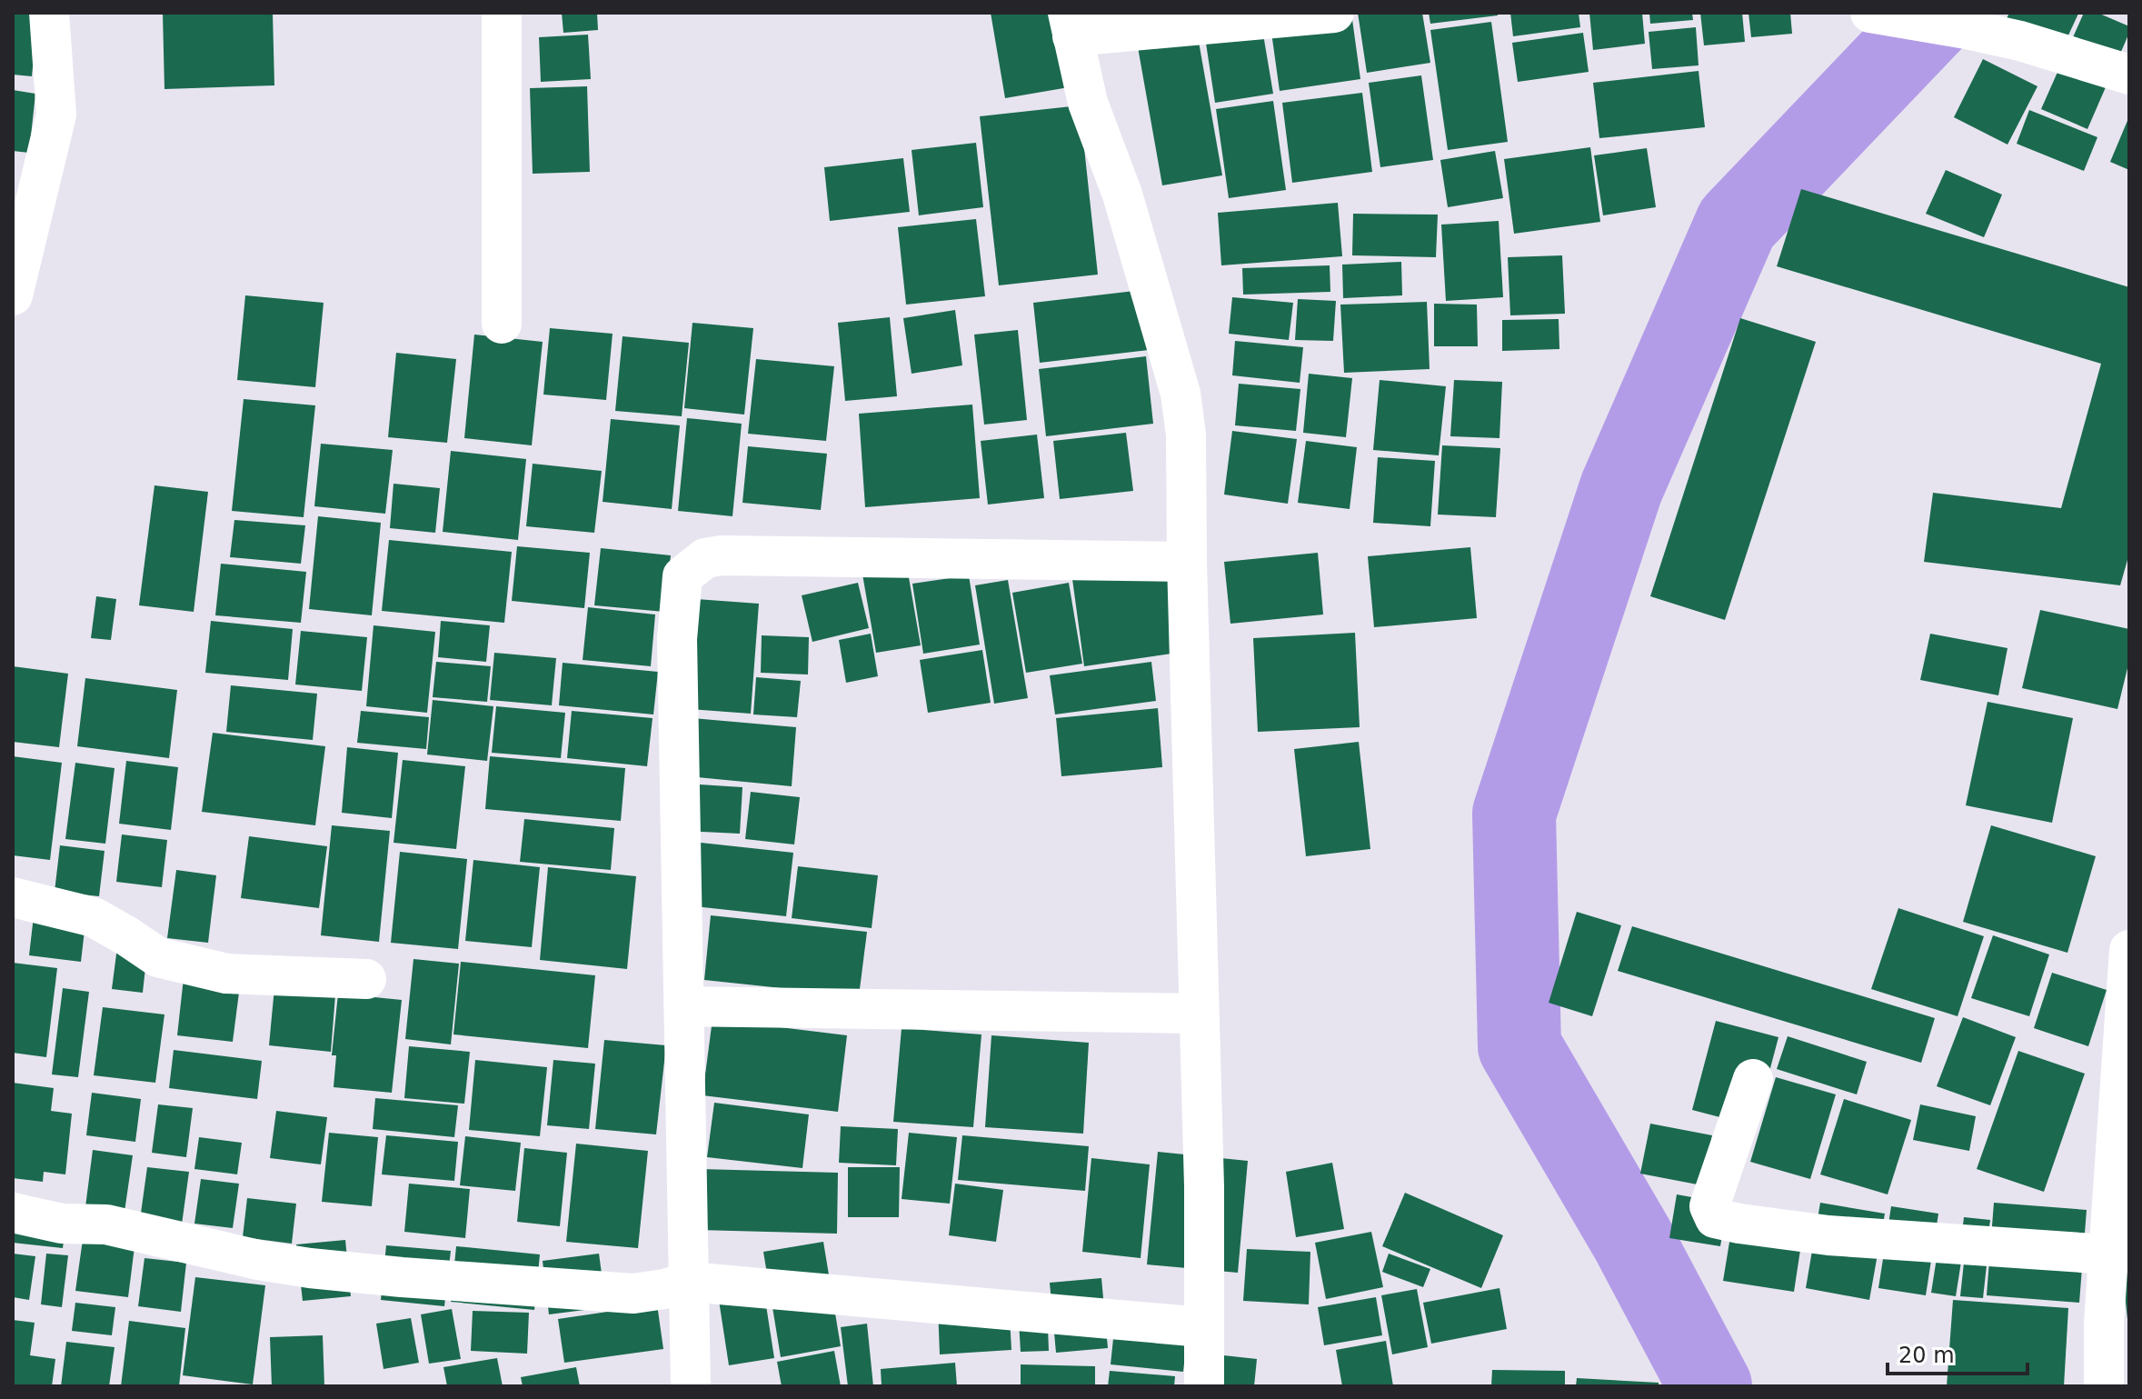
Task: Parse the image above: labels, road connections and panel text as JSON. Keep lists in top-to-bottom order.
{
  "scale_bar": "20 m"
}
